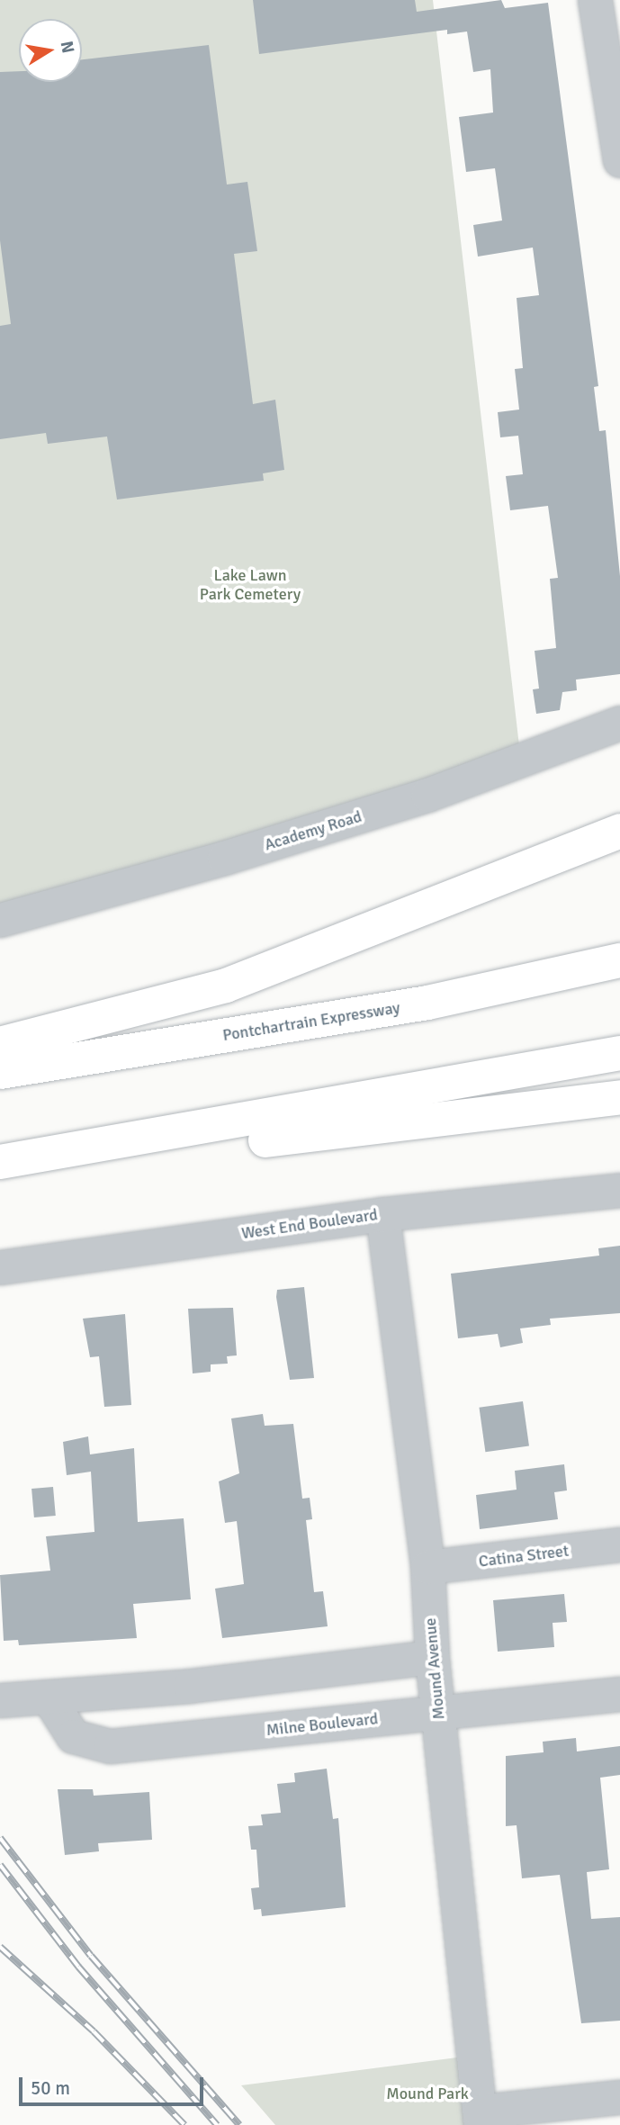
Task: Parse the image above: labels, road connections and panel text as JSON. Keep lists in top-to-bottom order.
{
  "streets": {
    "highway": ["Pontchartrain Expressway"],
    "street": [
      "Academy Road",
      "West End Boulevard",
      "Catina Street",
      "Mound Avenue",
      "Milne Boulevard"
    ]
  },
  "crossings": [
    ["West End Boulevard", "Mound Avenue"],
    ["Catina Street", "Mound Avenue"],
    ["Mound Avenue", "Milne Boulevard"]
  ],
  "parks": ["Lake Lawn Park Cemetery", "Mound Park"],
  "scale_bar": "50 m",
  "north": "right"
}
